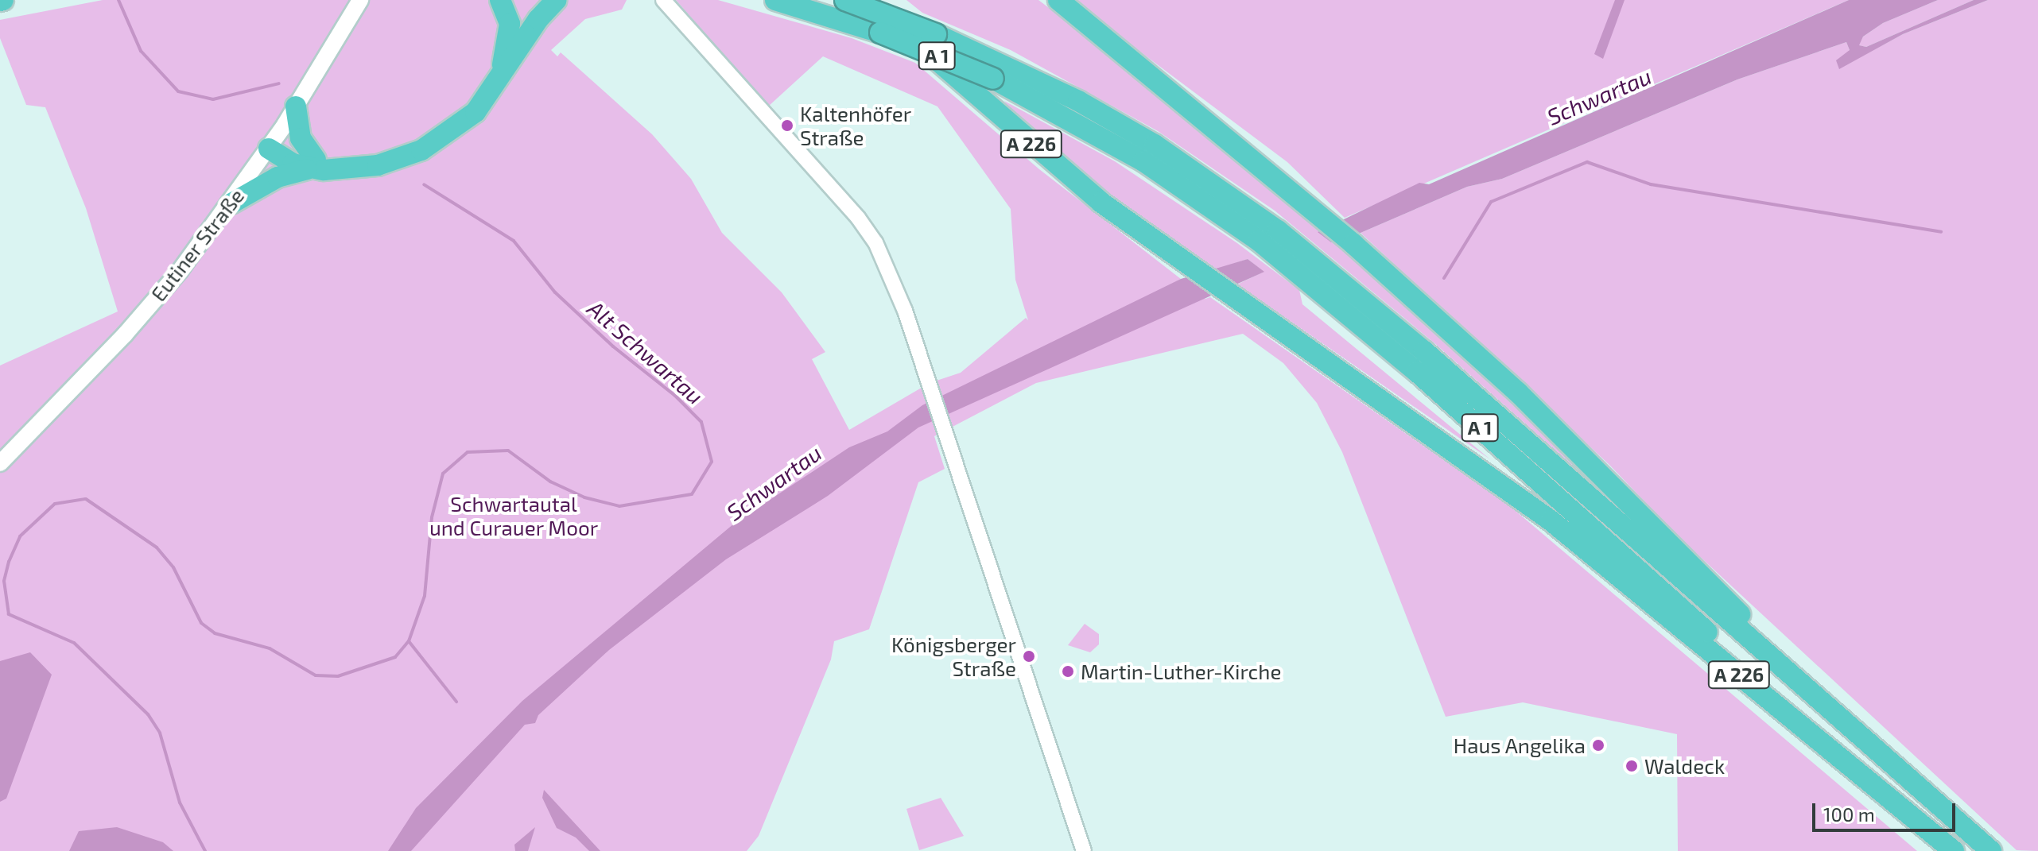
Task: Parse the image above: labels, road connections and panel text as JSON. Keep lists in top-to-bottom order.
{
  "streets": {
    "highway": ["A 1", "A 226"],
    "main road": ["Eutiner Straße"]
  },
  "crossings": [
    ["A 1", "A 226"]
  ],
  "water": ["Schwartau", "Alt Schwartau"],
  "parks": ["Schwartautal und Curauer Moor"],
  "places": [
    "Kaltenhöfer Straße",
    "Königsberger Straße",
    "Martin-Luther-Kirche",
    "Haus Angelika",
    "Waldeck"
  ],
  "scale_bar": "100 m"
}
